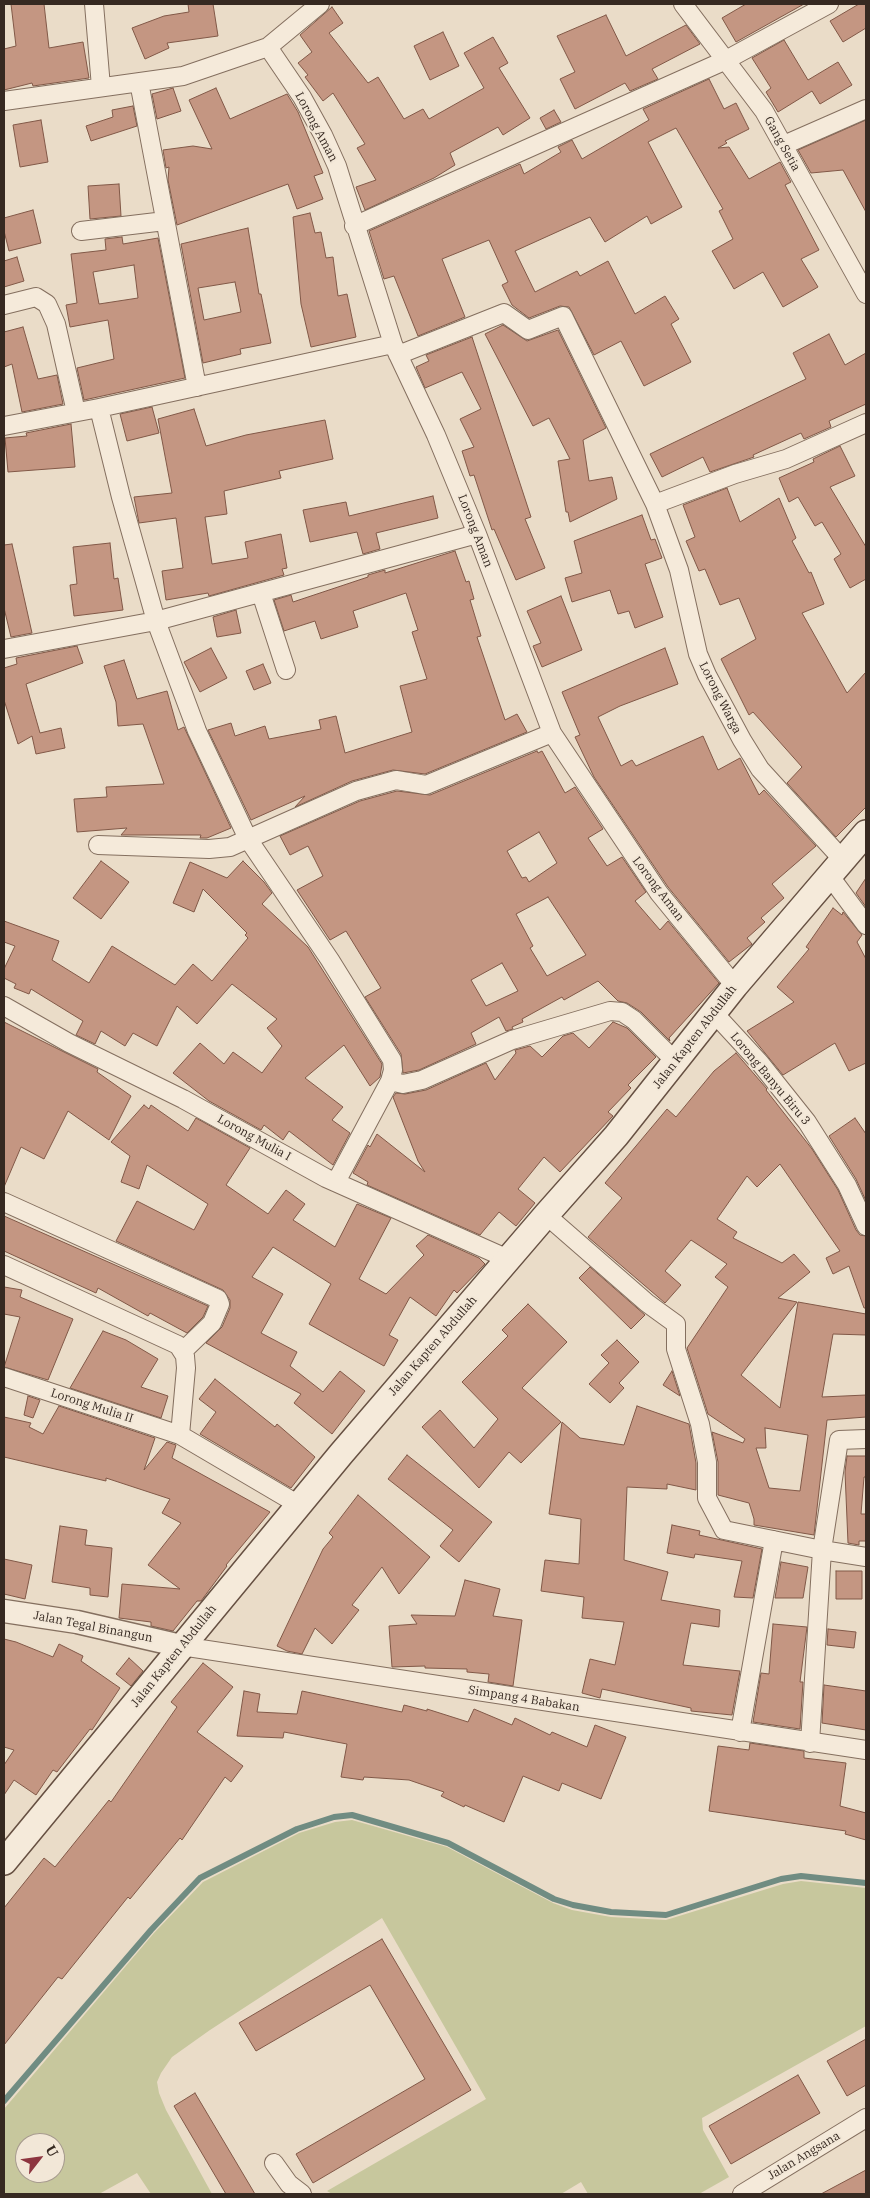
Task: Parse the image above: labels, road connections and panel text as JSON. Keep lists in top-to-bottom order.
{
  "streets": {
    "main road": ["Jalan Kapten Abdullah"],
    "street": [
      "Lorong Aman",
      "Gang Setia",
      "Lorong Warga",
      "Lorong Banyu Biru 3",
      "Lorong Mulia I",
      "Lorong Mulia II",
      "Jalan Tegal Binangun",
      "Simpang 4 Babakan",
      "Jalan Angsana"
    ]
  },
  "crossings": [
    ["Lorong Aman", "Lorong Warga"],
    ["Lorong Aman", "Jalan Kapten Abdullah"],
    ["Lorong Warga", "Jalan Kapten Abdullah"],
    ["Jalan Kapten Abdullah", "Lorong Banyu Biru 3"],
    ["Jalan Kapten Abdullah", "Lorong Mulia I"],
    ["Jalan Kapten Abdullah", "Lorong Mulia II"],
    ["Jalan Kapten Abdullah", "Jalan Tegal Binangun"],
    ["Jalan Kapten Abdullah", "Simpang 4 Babakan"],
    ["Jalan Tegal Binangun", "Simpang 4 Babakan"]
  ],
  "north": "top right"
}
